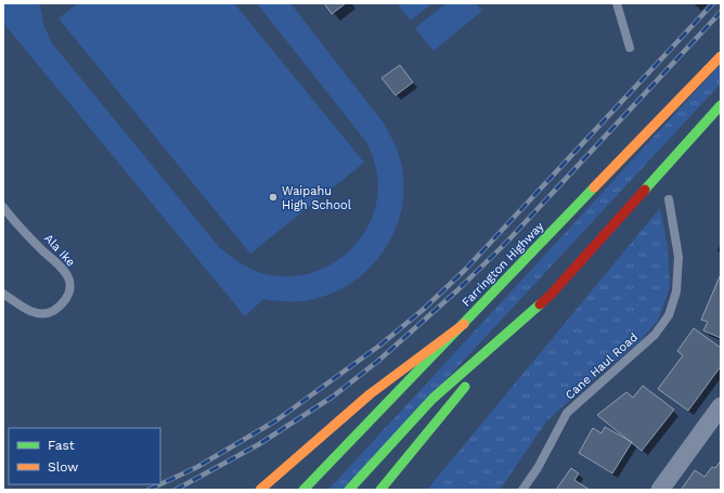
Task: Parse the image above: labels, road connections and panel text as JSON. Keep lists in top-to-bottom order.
{
  "streets": {
    "main road": ["Farrington Highway"],
    "lane": ["Ala Ike", "Cane Haul Road"]
  },
  "places": ["Waipahu High School"],
  "legend": ["Fast", "Slow"]
}
